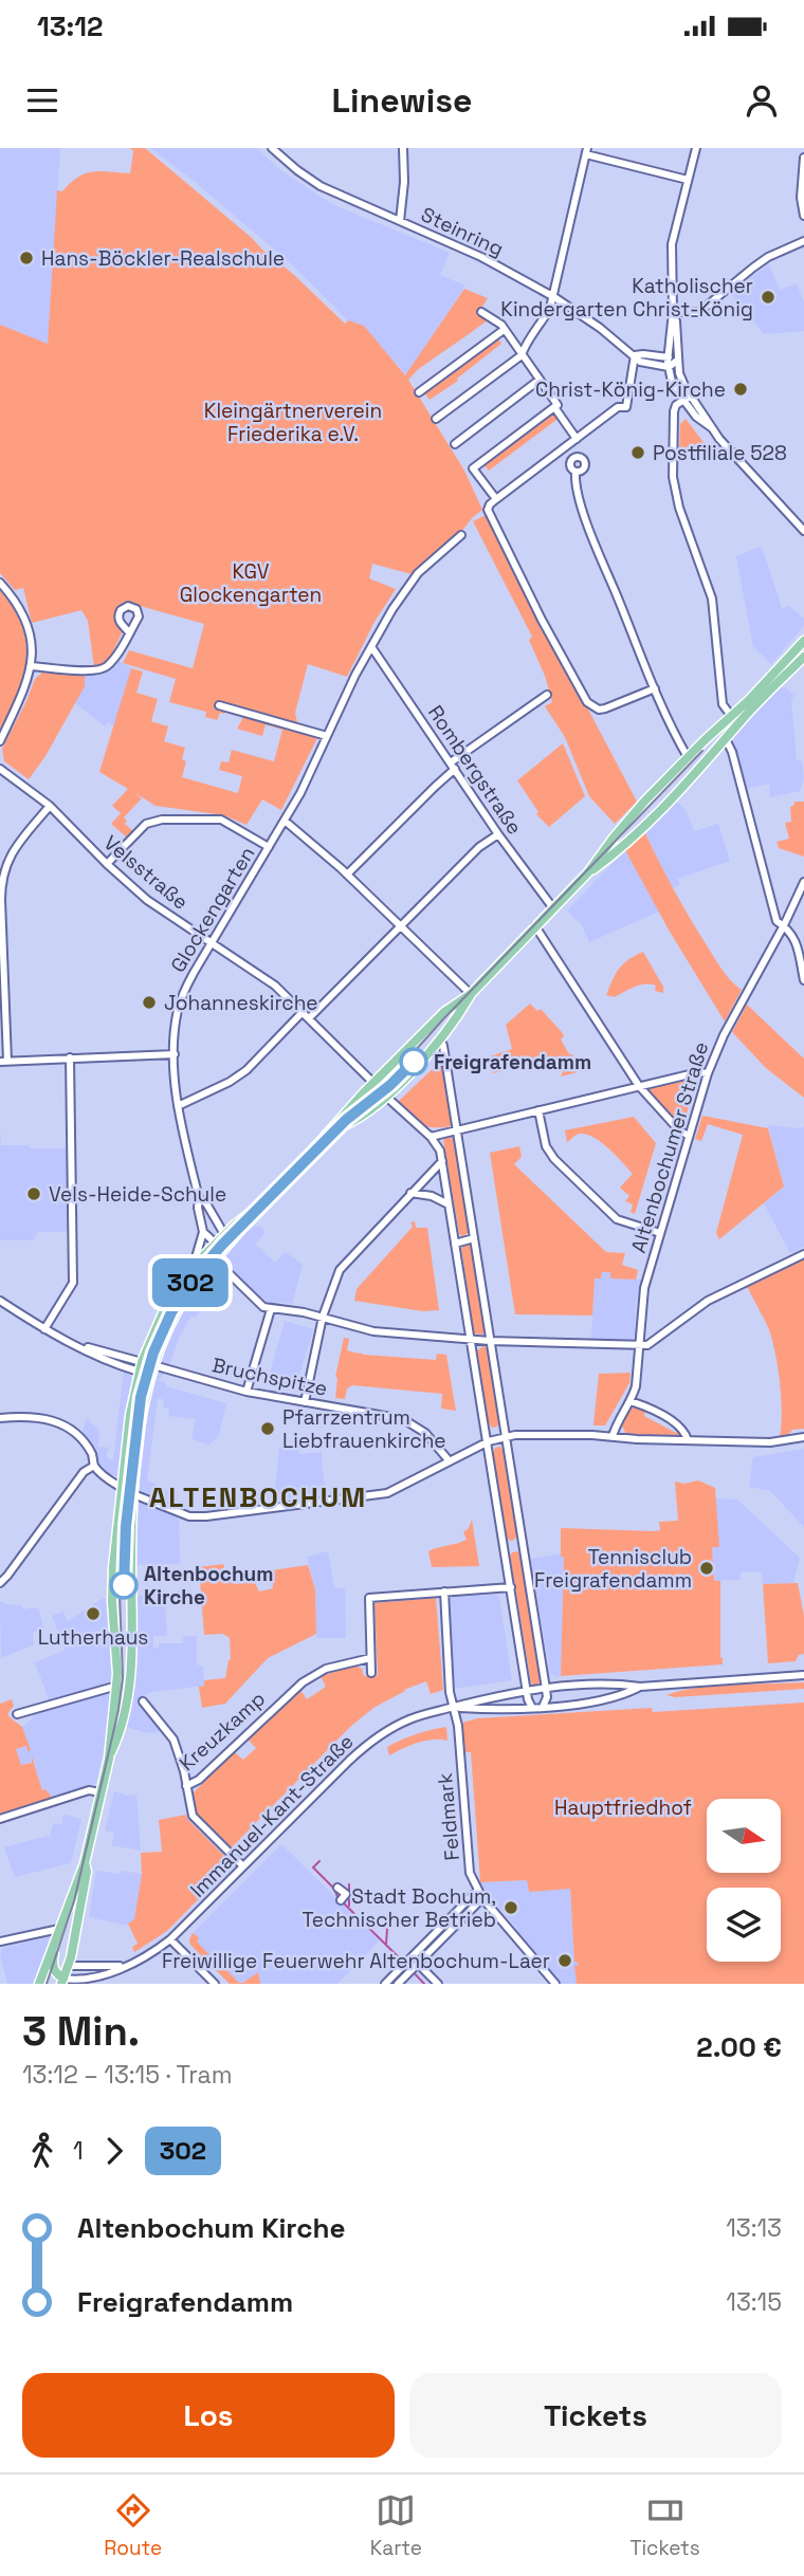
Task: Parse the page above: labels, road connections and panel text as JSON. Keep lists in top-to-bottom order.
{
  "streets": {
    "street": [
      "Steinring",
      "Rombergstraße",
      "Velsstraße",
      "Glockengarten",
      "Altenbochumer Straße",
      "Bruchspitze",
      "Kreuzkamp",
      "Immanuel-Kant-Straße",
      "Feldmark"
    ]
  },
  "crossings": [
    ["Rombergstraße", "Glockengarten"],
    ["Velsstraße", "Glockengarten"],
    ["Kreuzkamp", "Immanuel-Kant-Straße"],
    ["Immanuel-Kant-Straße", "Feldmark"]
  ],
  "districts": ["ALTENBOCHUM"],
  "parks": ["Kleingärtnerverein Friederika e.V.", "KGV Glockengarten", "Hauptfriedhof"],
  "places": [
    "Hans-Böckler-Realschule",
    "Katholischer Kindergarten Christ-König",
    "Christ-König-Kirche",
    "Postfiliale 528",
    "Johanneskirche",
    "Freigrafendamm",
    "Vels-Heide-Schule",
    "Pfarrzentrum Liebfrauenkirche",
    "Tennisclub Freigrafendamm",
    "Altenbochum Kirche",
    "Lutherhaus",
    "Stadt Bochum, Technischer Betrieb",
    "Freiwillige Feuerwehr Altenbochum-Laer"
  ],
  "lines": ["tram line 302"],
  "north": "right",
  "page": {
    "status": "13:12",
    "header": "Linewise",
    "on_map": "302",
    "heading": ["3 Min.", "13:12 – 13:15 · Tram", "2.00 €"],
    "legs": ["1", "302"],
    "list": [
      {
        "name": "Altenbochum Kirche",
        "value": "13:13"
      },
      {
        "name": "Freigrafendamm",
        "value": "13:15"
      }
    ],
    "buttons": ["Los", "Tickets"],
    "tabs": ["Route", "Karte", "Tickets"]
  }
}
